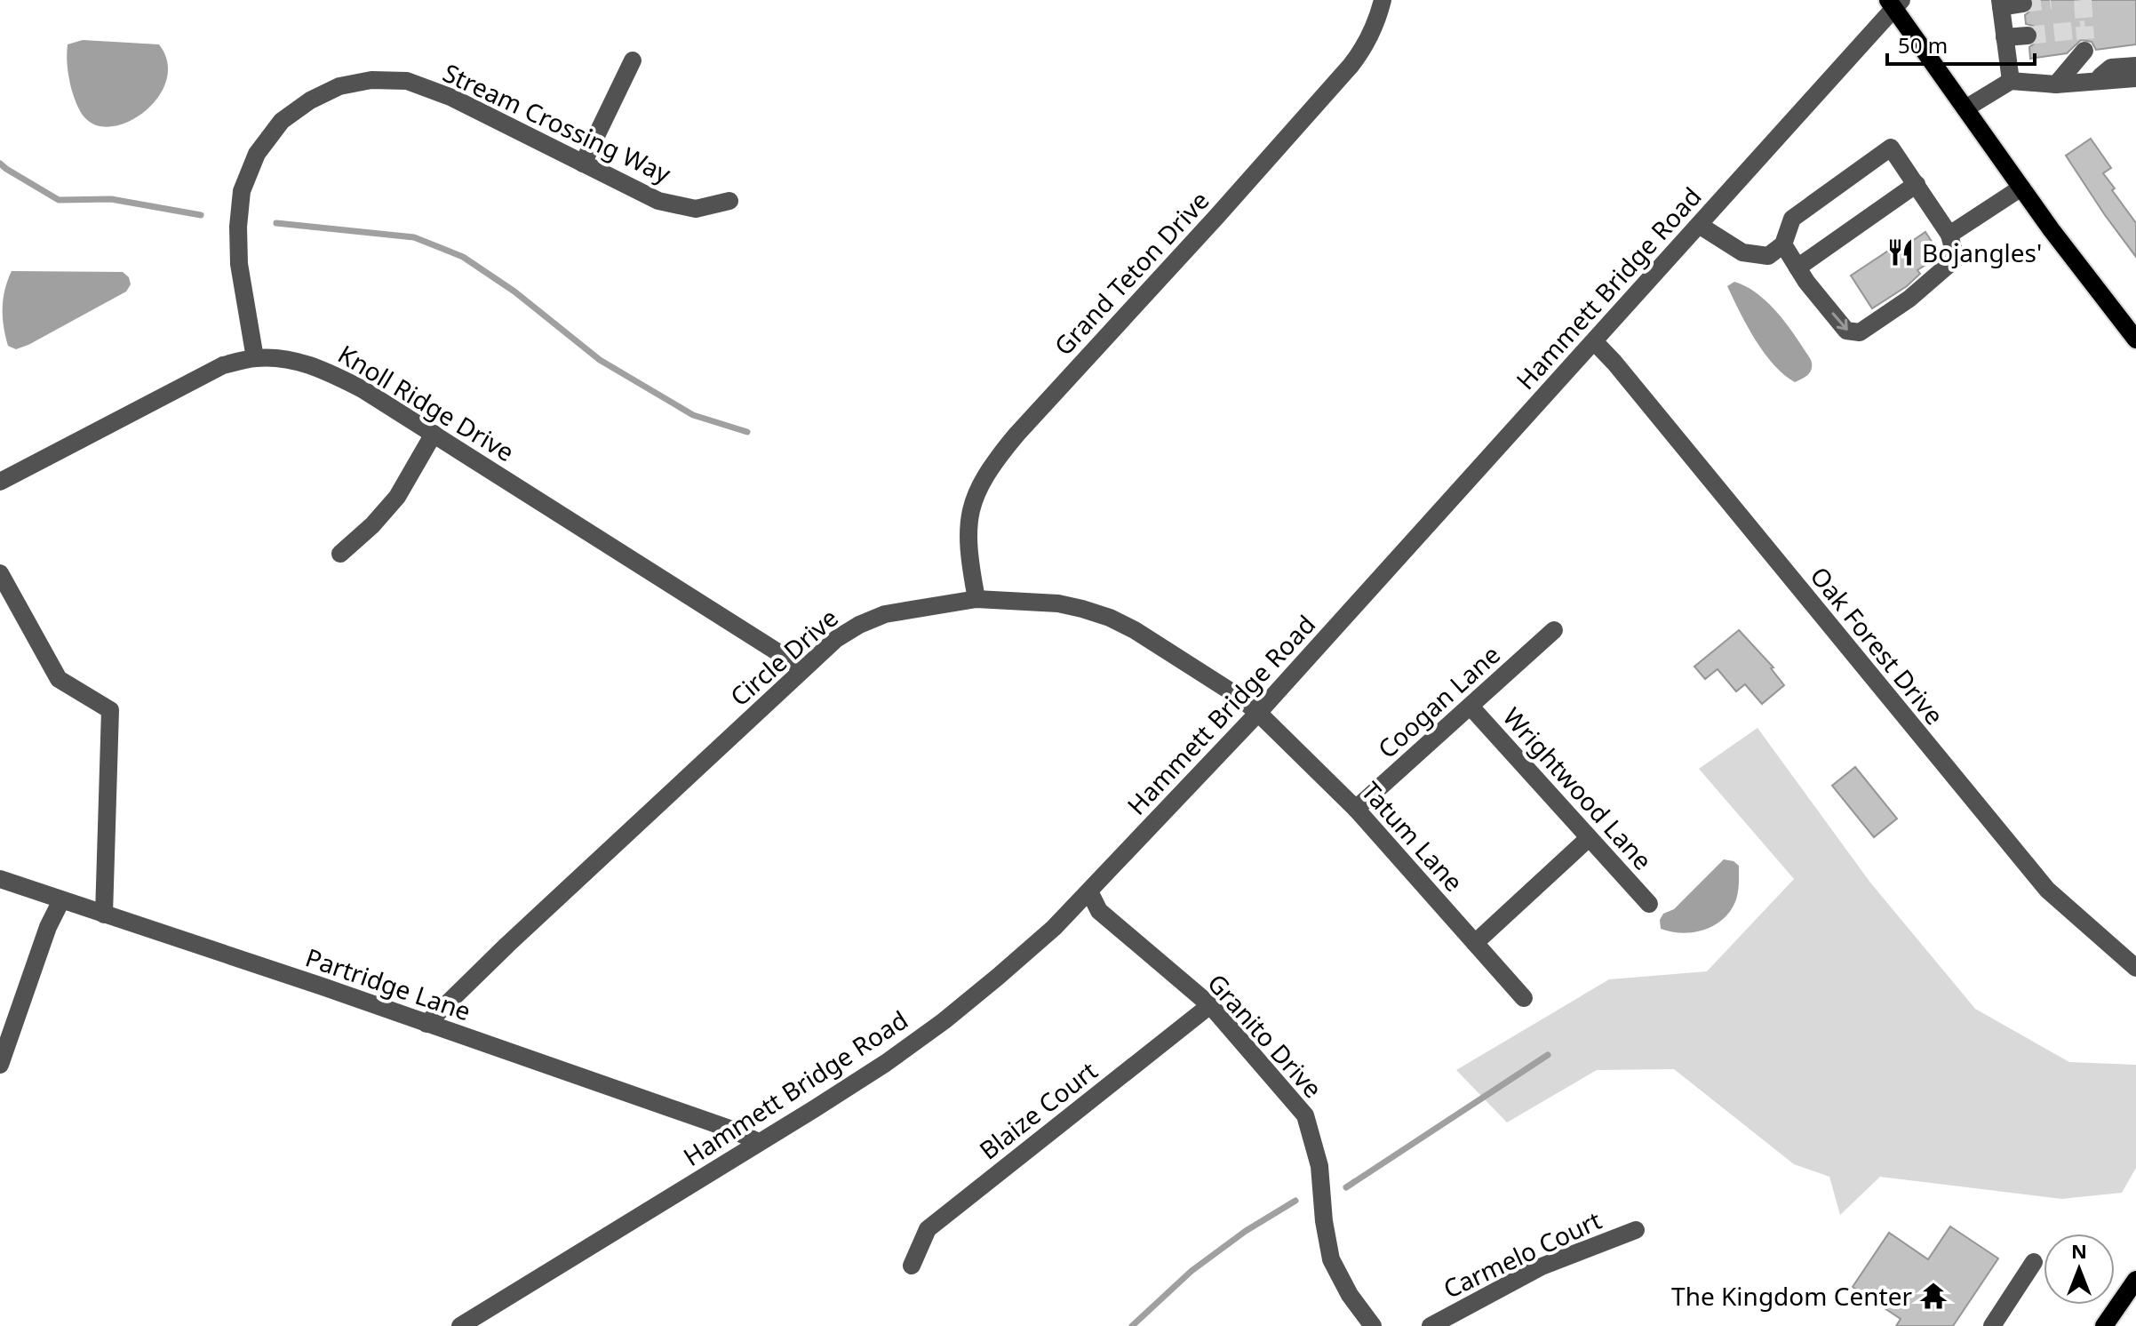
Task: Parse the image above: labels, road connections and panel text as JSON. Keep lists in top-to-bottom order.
{
  "streets": {
    "street": [
      "Stream Crossing Way",
      "Grand Teton Drive",
      "Hammett Bridge Road",
      "Knoll Ridge Drive",
      "Oak Forest Drive",
      "Circle Drive",
      "Coogan Lane",
      "Wrightwood Lane",
      "Tatum Lane",
      "Partridge Lane",
      "Granito Drive",
      "Blaize Court",
      "Carmelo Court"
    ]
  },
  "crossings": [
    ["Stream Crossing Way", "Knoll Ridge Drive"],
    ["Grand Teton Drive", "Circle Drive"],
    ["Hammett Bridge Road", "Oak Forest Drive"],
    ["Hammett Bridge Road", "Circle Drive"],
    ["Hammett Bridge Road", "Tatum Lane"],
    ["Hammett Bridge Road", "Partridge Lane"],
    ["Hammett Bridge Road", "Granito Drive"],
    ["Knoll Ridge Drive", "Circle Drive"],
    ["Circle Drive", "Tatum Lane"],
    ["Circle Drive", "Partridge Lane"],
    ["Coogan Lane", "Wrightwood Lane"],
    ["Coogan Lane", "Tatum Lane"],
    ["Granito Drive", "Blaize Court"]
  ],
  "places": {
    "restaurant": ["Bojangles'"],
    "temple": ["The Kingdom Center"]
  },
  "scale_bar": "50 m",
  "north": "top"
}
